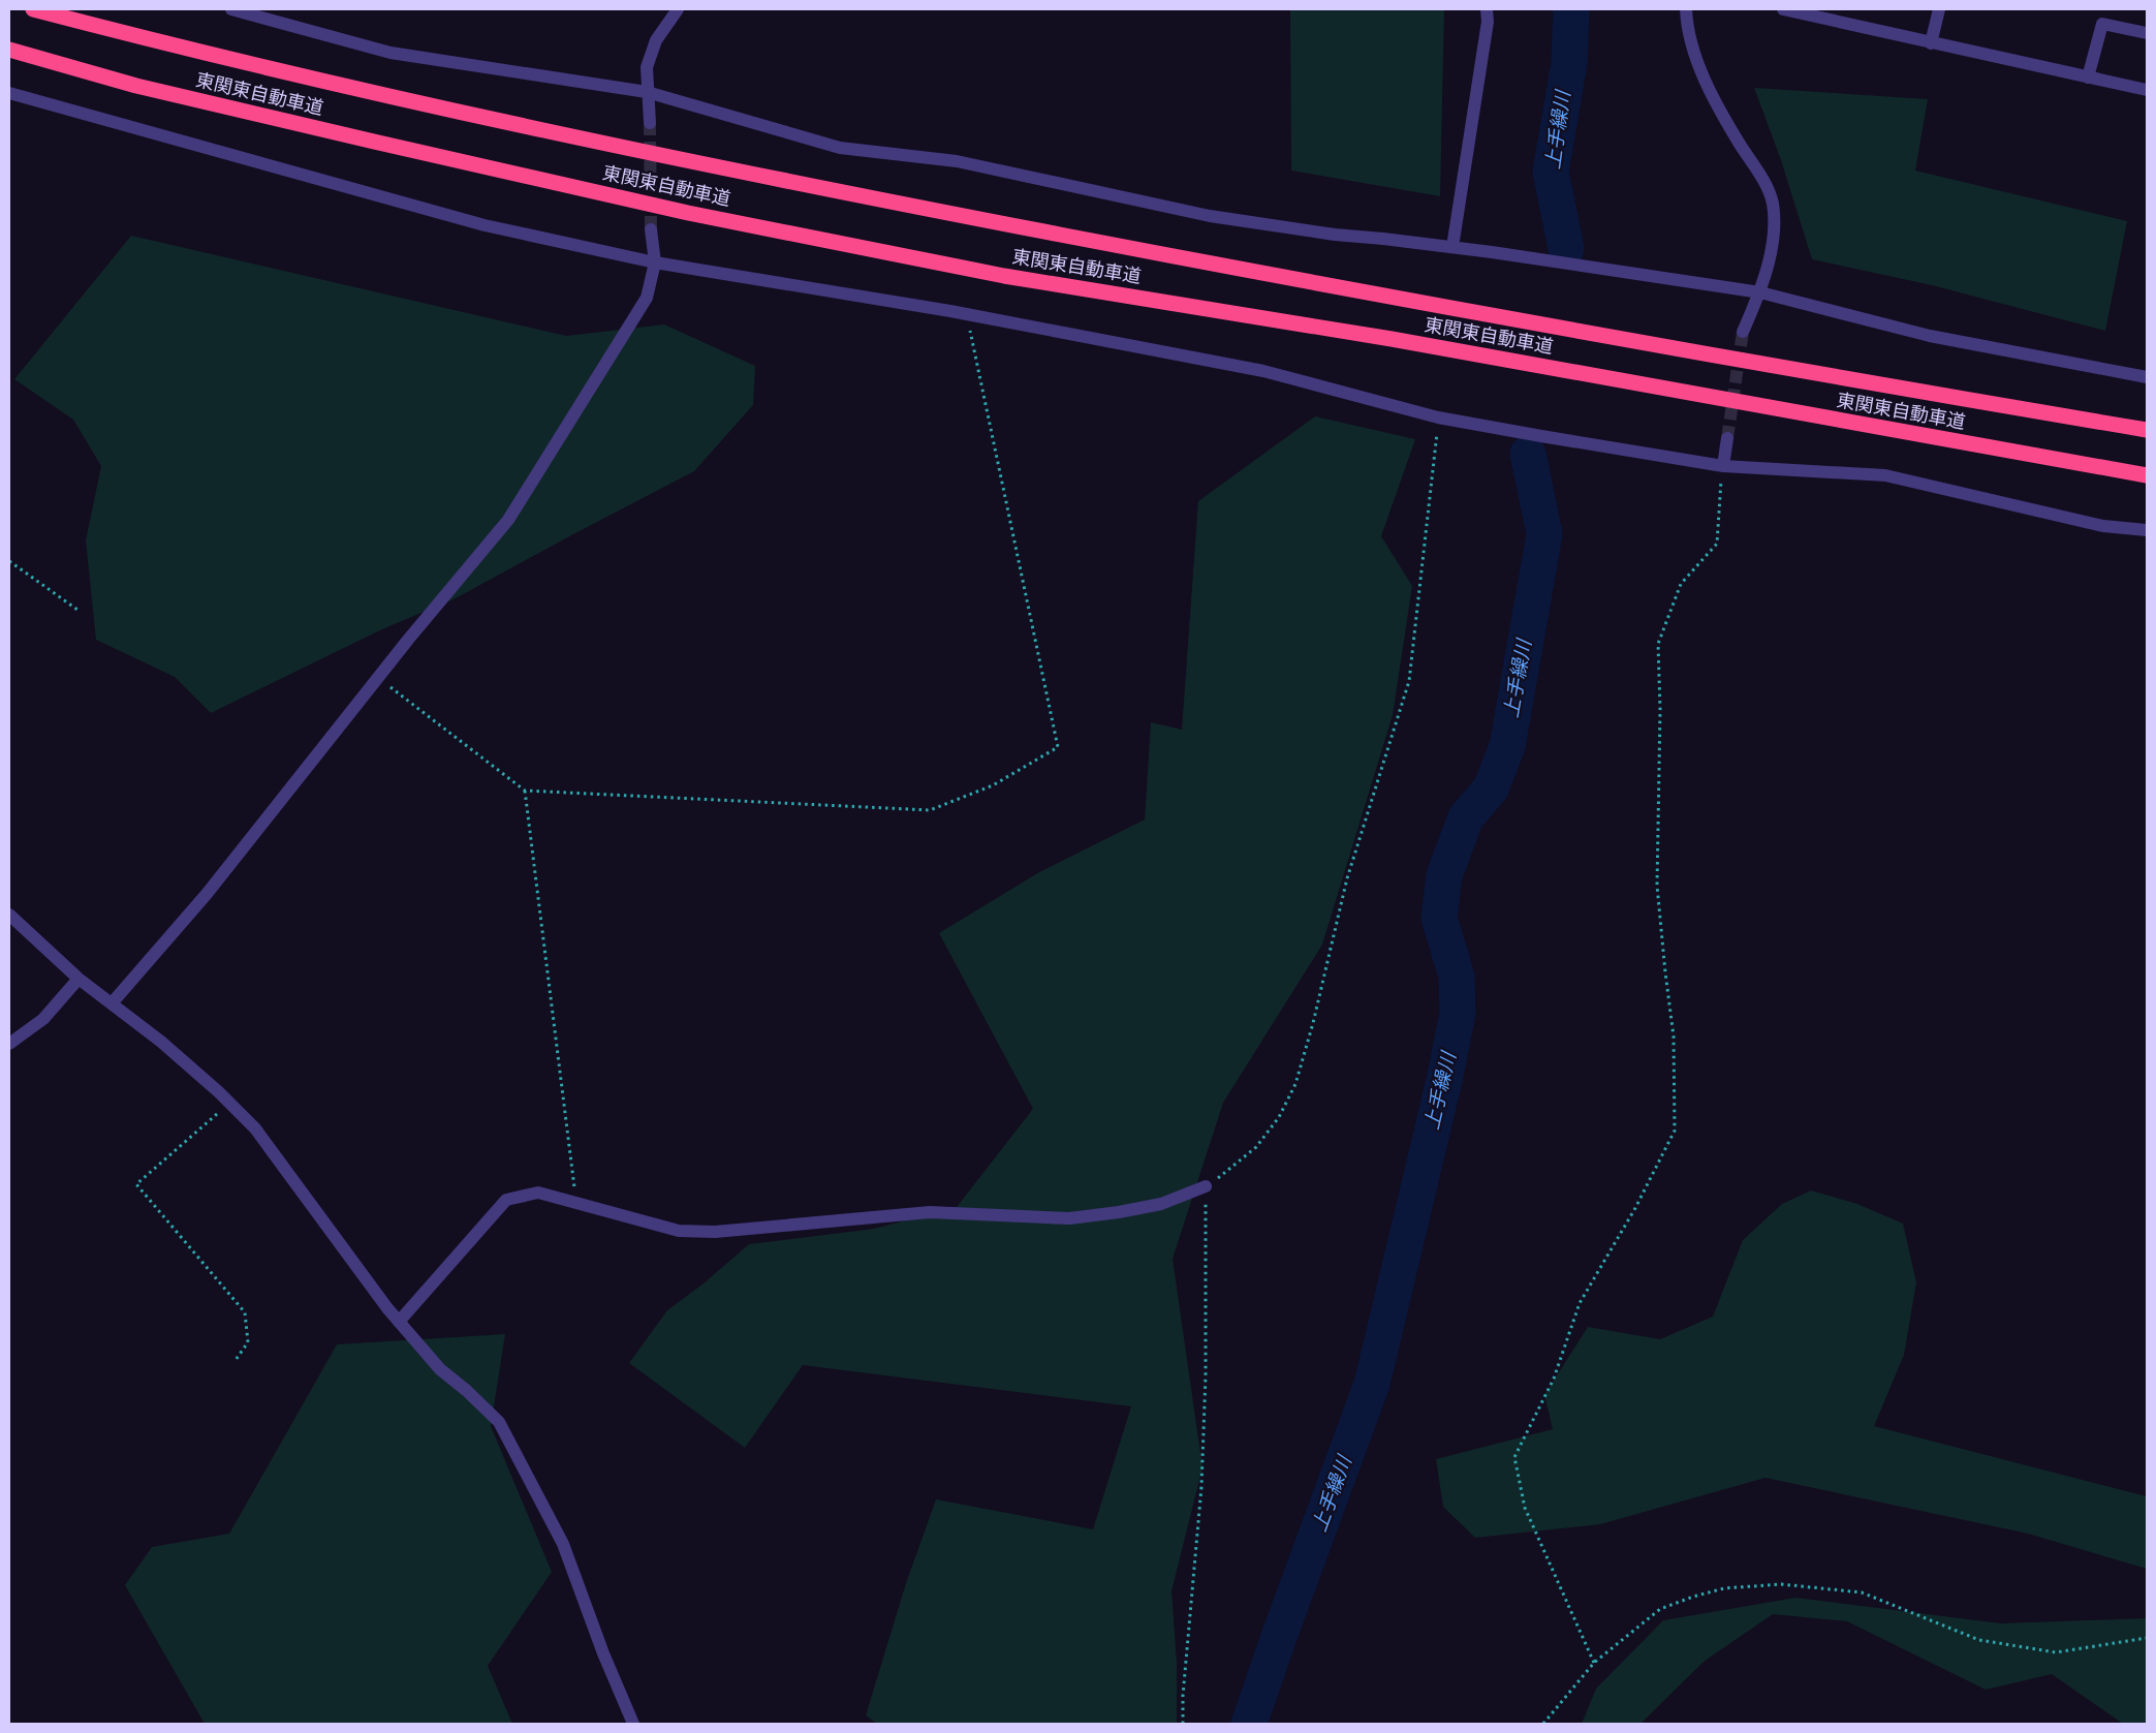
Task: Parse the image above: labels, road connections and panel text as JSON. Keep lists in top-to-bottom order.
{
  "streets": {
    "highway": ["東関東自動車道"]
  },
  "water": ["上手繰川"]
}
